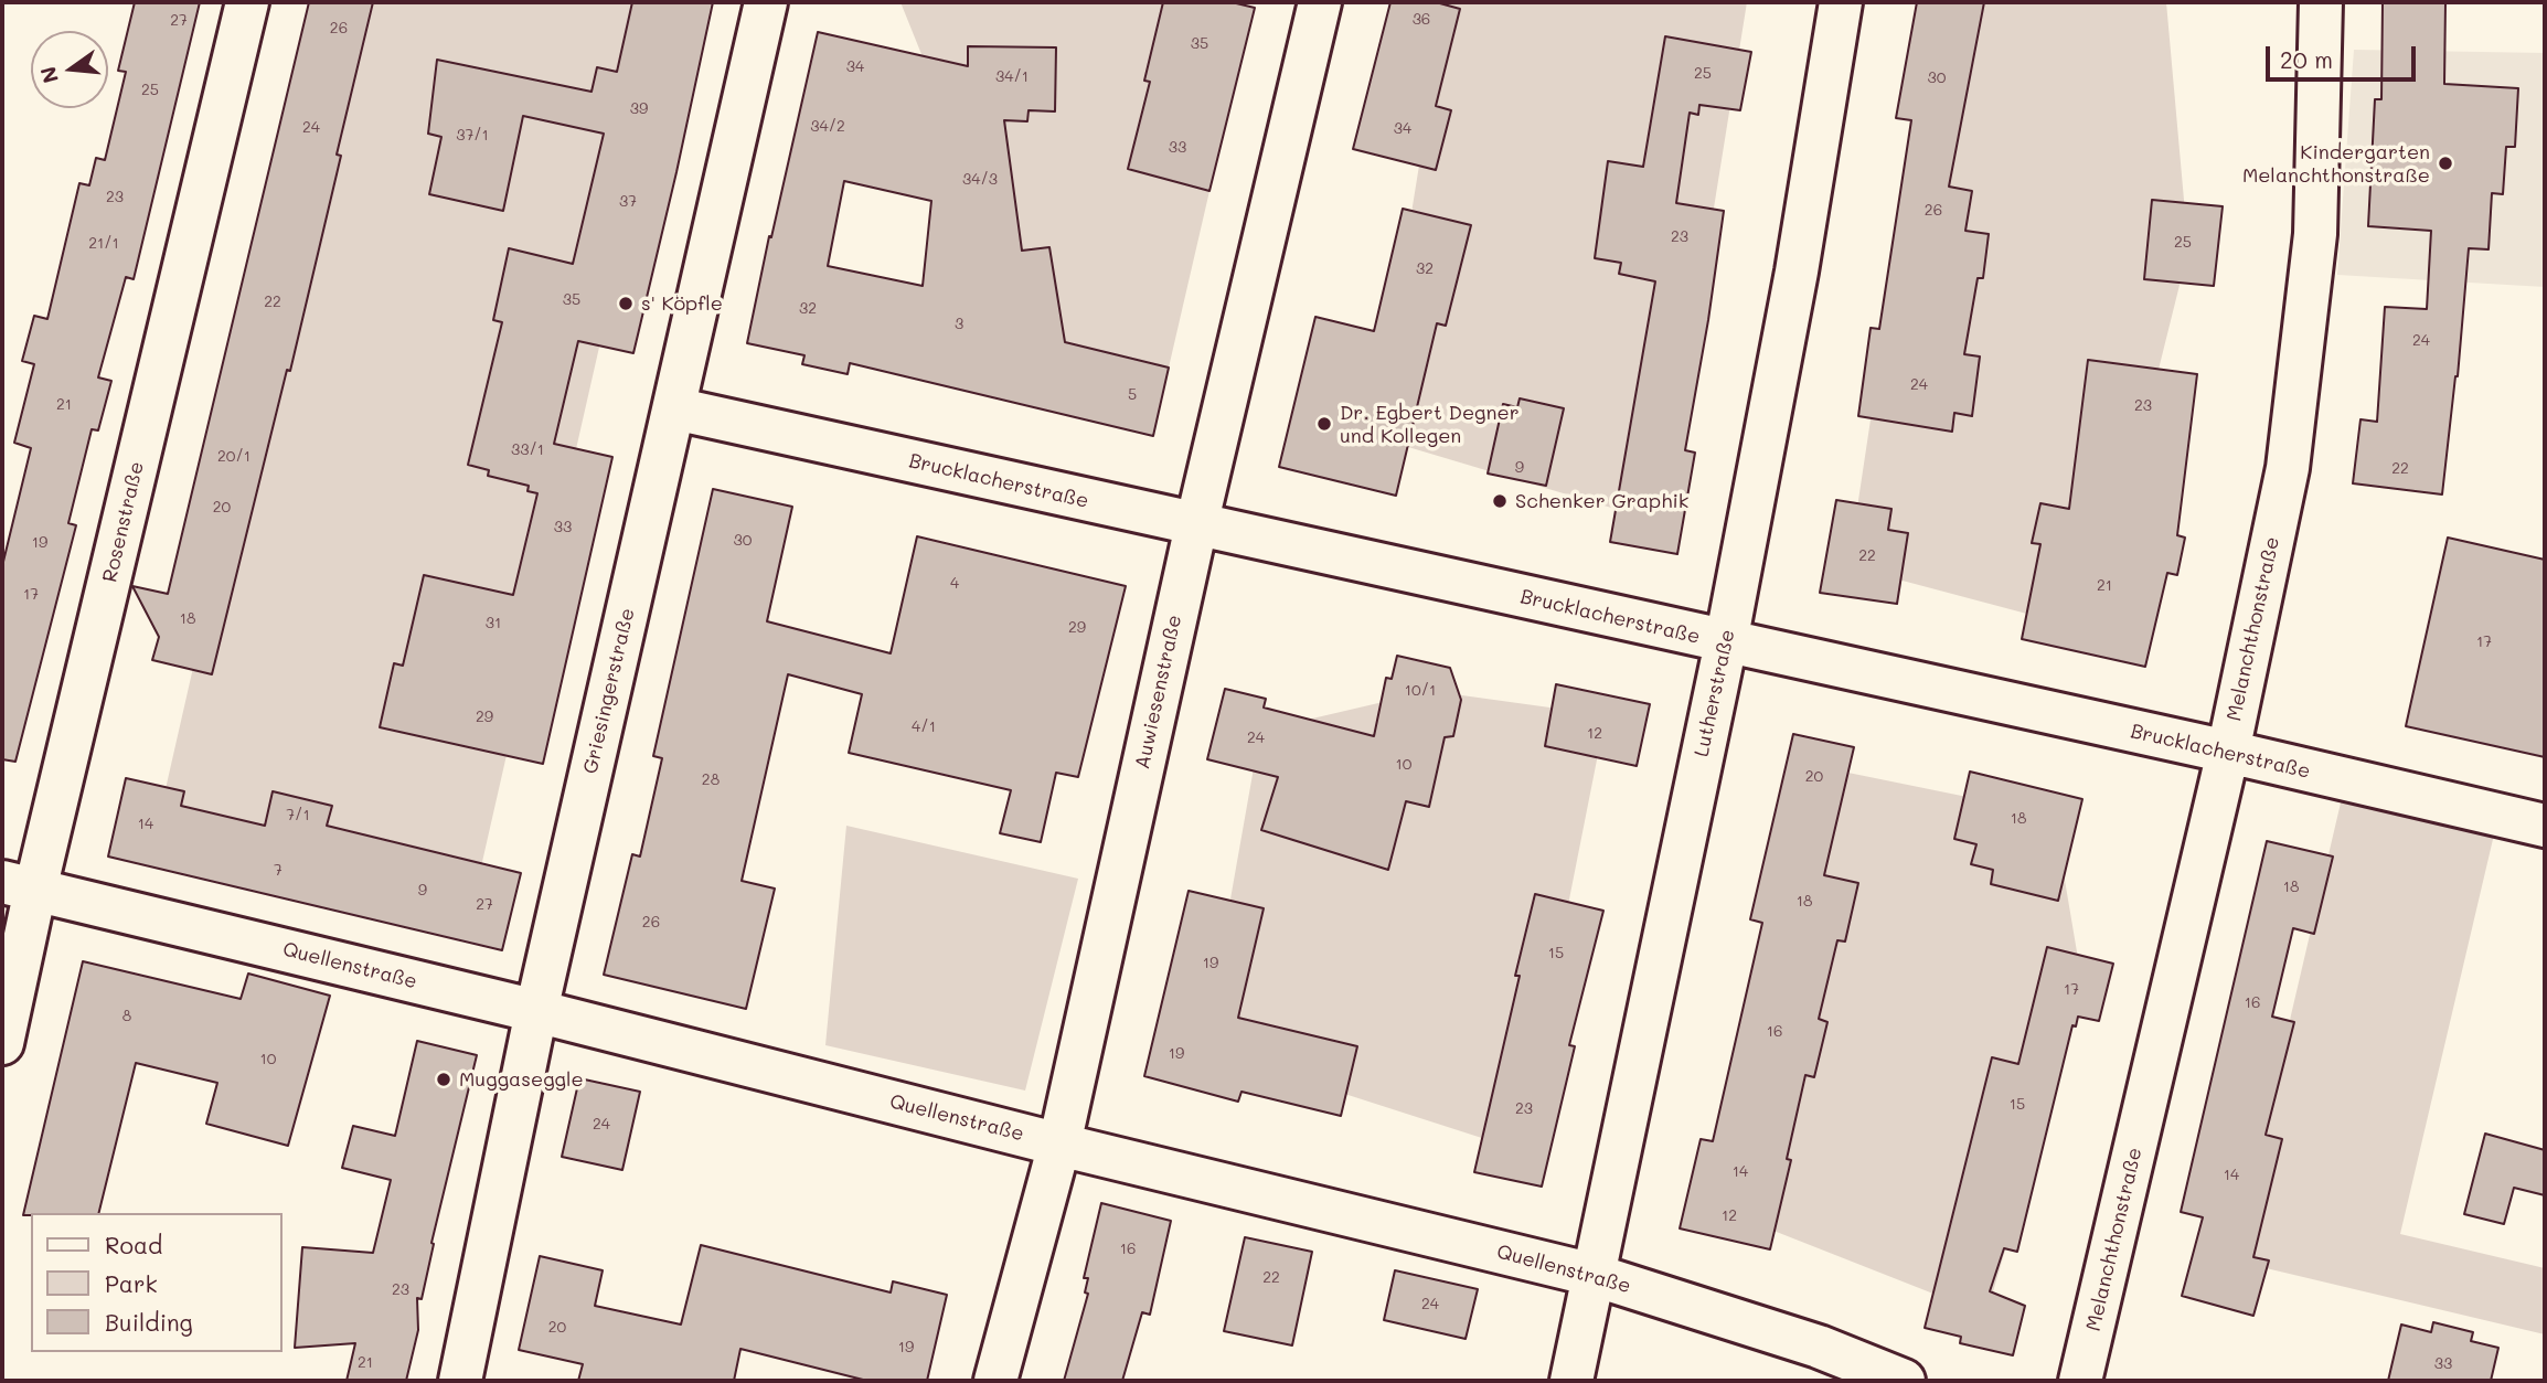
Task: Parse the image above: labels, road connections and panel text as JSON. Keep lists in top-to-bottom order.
{
  "streets": {
    "street": [
      "Brucklacherstraße",
      "Rosenstraße",
      "Melanchthonstraße",
      "Griesingerstraße",
      "Auwiesenstraße",
      "Lutherstraße",
      "Quellenstraße"
    ]
  },
  "crossings": [
    ["Brucklacherstraße", "Melanchthonstraße"],
    ["Brucklacherstraße", "Griesingerstraße"],
    ["Brucklacherstraße", "Auwiesenstraße"],
    ["Brucklacherstraße", "Lutherstraße"],
    ["Rosenstraße", "Quellenstraße"],
    ["Griesingerstraße", "Quellenstraße"],
    ["Auwiesenstraße", "Quellenstraße"],
    ["Lutherstraße", "Quellenstraße"]
  ],
  "places": [
    "Kindergarten Melanchthonstraße",
    "s' Köpfle",
    "Dr. Egbert Degner und Kollegen",
    "Schenker Graphik",
    "Muggaseggle"
  ],
  "house_numbers": [
    "36",
    "27",
    "26",
    "35",
    "34",
    "25",
    "34/1",
    "30",
    "25",
    "39",
    "34/2",
    "24",
    "34",
    "37/1",
    "33",
    "34/3",
    "23",
    "37",
    "26",
    "23",
    "25",
    "21/1",
    "32",
    "35",
    "22",
    "32",
    "3",
    "24",
    "24",
    "5",
    "21",
    "23",
    "33/1",
    "20/1",
    "9",
    "22",
    "20",
    "33",
    "30",
    "19",
    "22",
    "4",
    "21",
    "17",
    "18",
    "31",
    "29",
    "17",
    "10/1",
    "29",
    "4/1",
    "12",
    "24",
    "10",
    "20",
    "28",
    "7/1",
    "18",
    "14",
    "7",
    "18",
    "9",
    "18",
    "27",
    "26",
    "15",
    "19",
    "17",
    "16",
    "8",
    "16",
    "19",
    "10",
    "15",
    "23",
    "24",
    "14",
    "14",
    "12",
    "16",
    "22",
    "23",
    "24",
    "20",
    "19",
    "21",
    "33"
  ],
  "legend": ["Road", "Park", "Building"],
  "scale_bar": "20 m",
  "north": "left"
}
